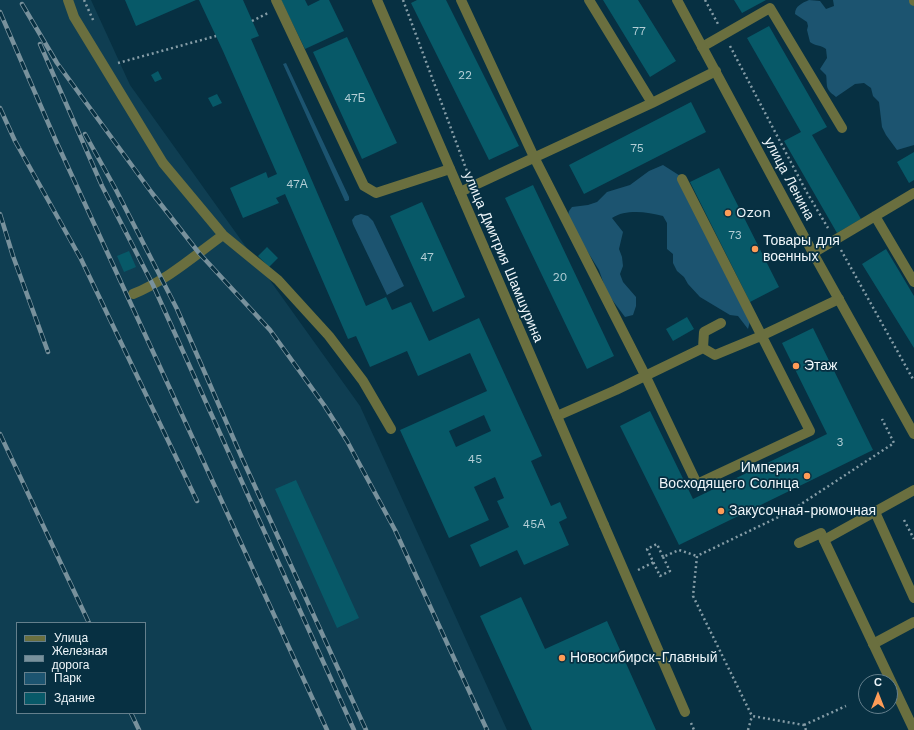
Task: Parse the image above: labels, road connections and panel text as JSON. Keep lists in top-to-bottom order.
{
  "streets": {
    "street": ["улица Ленина", "улица Дмитрия Шамшурина"]
  },
  "places": [
    "Ozon",
    "Товары для военных",
    "Этаж",
    "Империя Восходящего Солнца",
    "Закусочная-рюмочная",
    "Новосибирск-Главный"
  ],
  "house_numbers": [
    "77",
    "22",
    "47Б",
    "75",
    "47А",
    "73",
    "47",
    "20",
    "3",
    "45",
    "45А"
  ],
  "legend": [
    "Улица",
    "Железная дорога",
    "Парк",
    "Здание"
  ],
  "north": "top"
}
